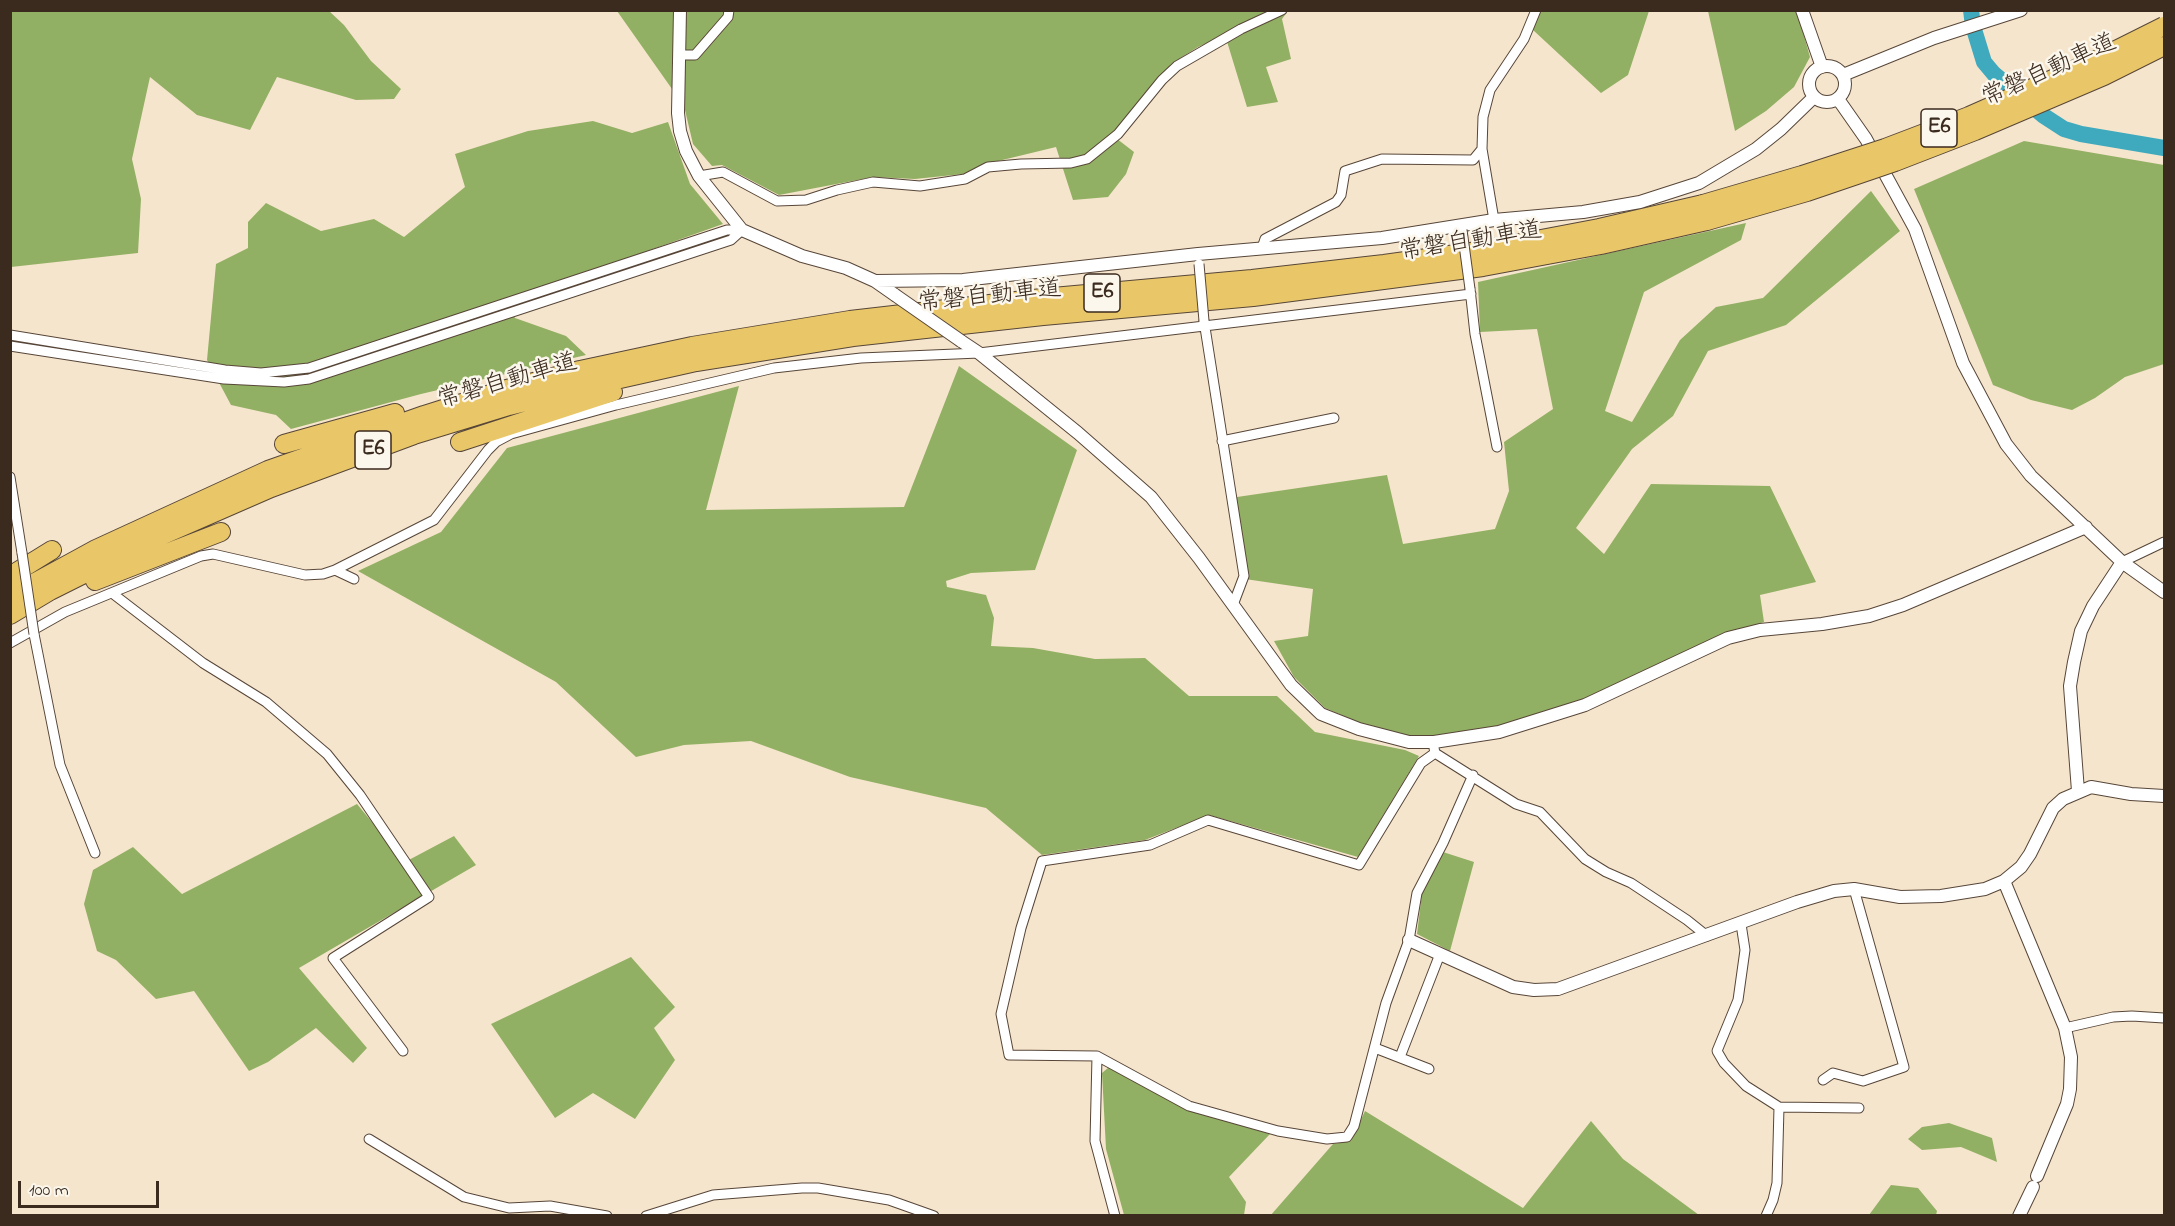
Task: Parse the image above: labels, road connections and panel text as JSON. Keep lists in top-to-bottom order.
{
  "streets": {
    "highway": ["常磐自動車道", "E6"]
  },
  "scale_bar": "100 m"
}
